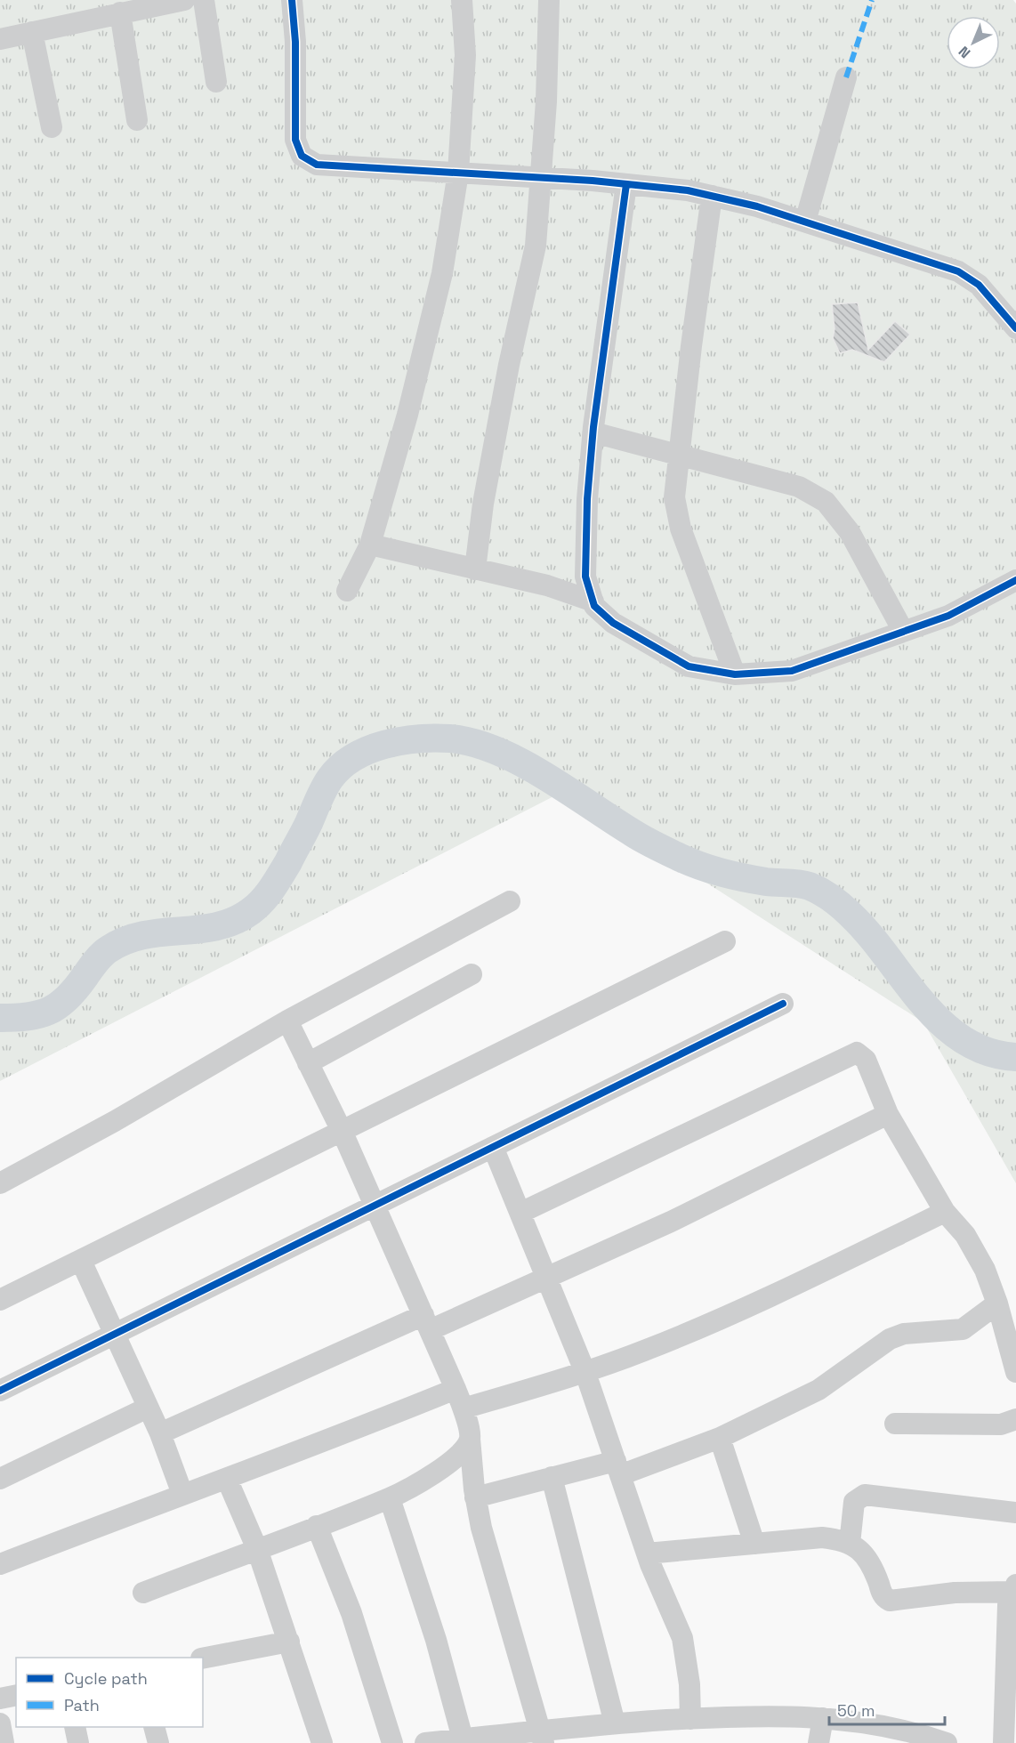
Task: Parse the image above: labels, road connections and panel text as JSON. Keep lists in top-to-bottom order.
{
  "legend": ["Cycle path", "Path"],
  "scale_bar": "50 m",
  "north": "bottom left"
}
